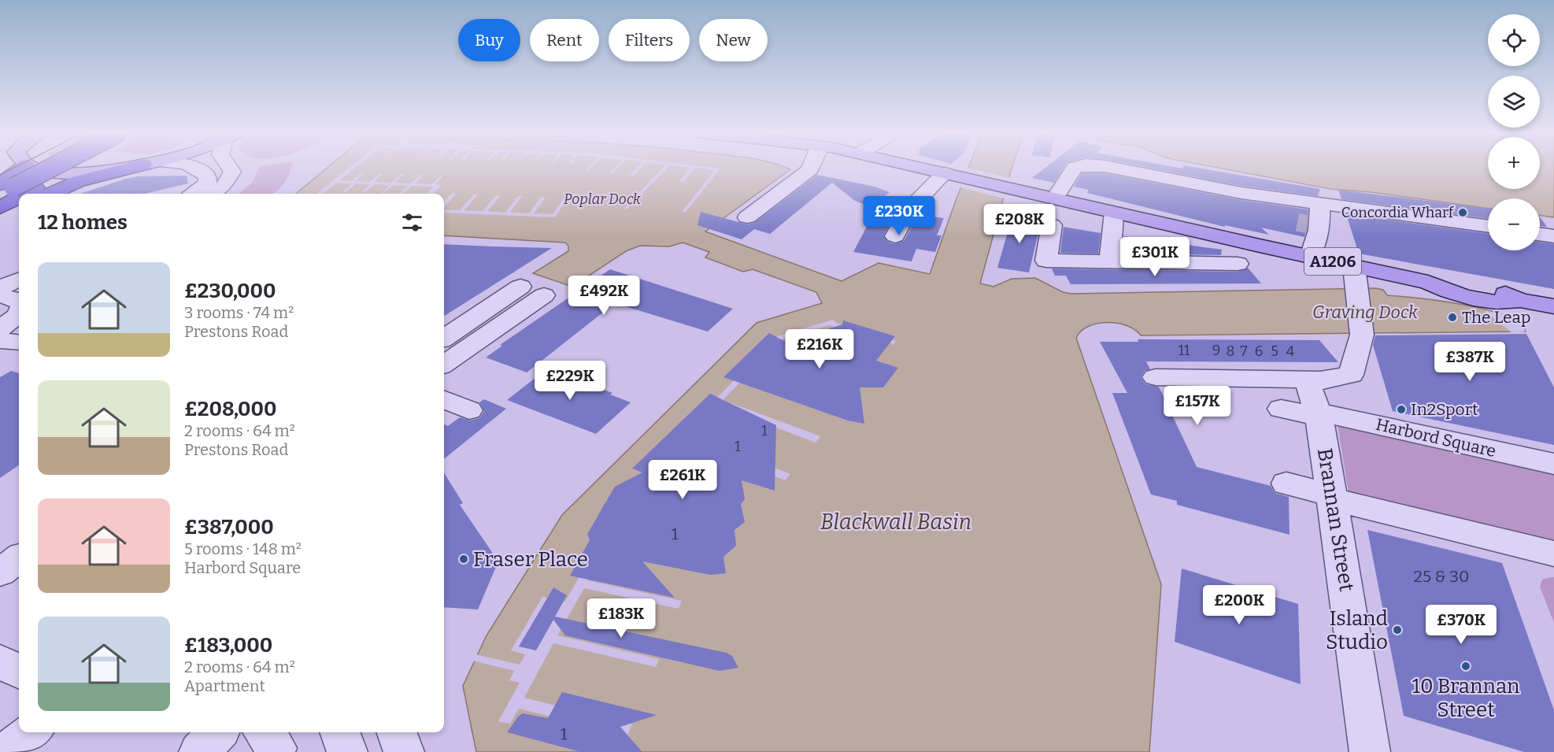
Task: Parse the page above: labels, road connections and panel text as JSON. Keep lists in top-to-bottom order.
{
  "streets": {
    "main road": ["A1206"],
    "street": ["Harbord Square", "Brannan Street"]
  },
  "crossings": [
    ["Harbord Square", "Brannan Street"]
  ],
  "water": ["Poplar Dock", "Graving Dock", "Blackwall Basin"],
  "places": [
    "Concordia Wharf",
    "The Leap",
    "In2Sport",
    "Fraser Place",
    "Island Studio",
    "10 Brannan Street"
  ],
  "house_numbers": [
    "11",
    "9",
    "8",
    "7",
    "6",
    "5",
    "4",
    "1",
    "1",
    "1",
    "25 & 30",
    "1"
  ],
  "page": {
    "map_buttons": ["+", "−"],
    "chip": [
      "Buy",
      "Rent",
      "Filters",
      "New"
    ],
    "heading": "12 homes",
    "price": [
      "£230K",
      "£208K",
      "£301K",
      "£492K",
      "£216K",
      "£387K",
      "£229K",
      "£157K",
      "£261K",
      "£200K",
      "£183K",
      "£370K"
    ],
    "list": [
      {
        "name": "£230,000",
        "note": "3 rooms · 74 m² · Prestons Road"
      },
      {
        "name": "£208,000",
        "note": "2 rooms · 64 m² · Prestons Road"
      },
      {
        "name": "£387,000",
        "note": "5 rooms · 148 m² · Harbord Square"
      },
      {
        "name": "£183,000",
        "note": "2 rooms · 64 m² · Apartment"
      }
    ]
  }
}
